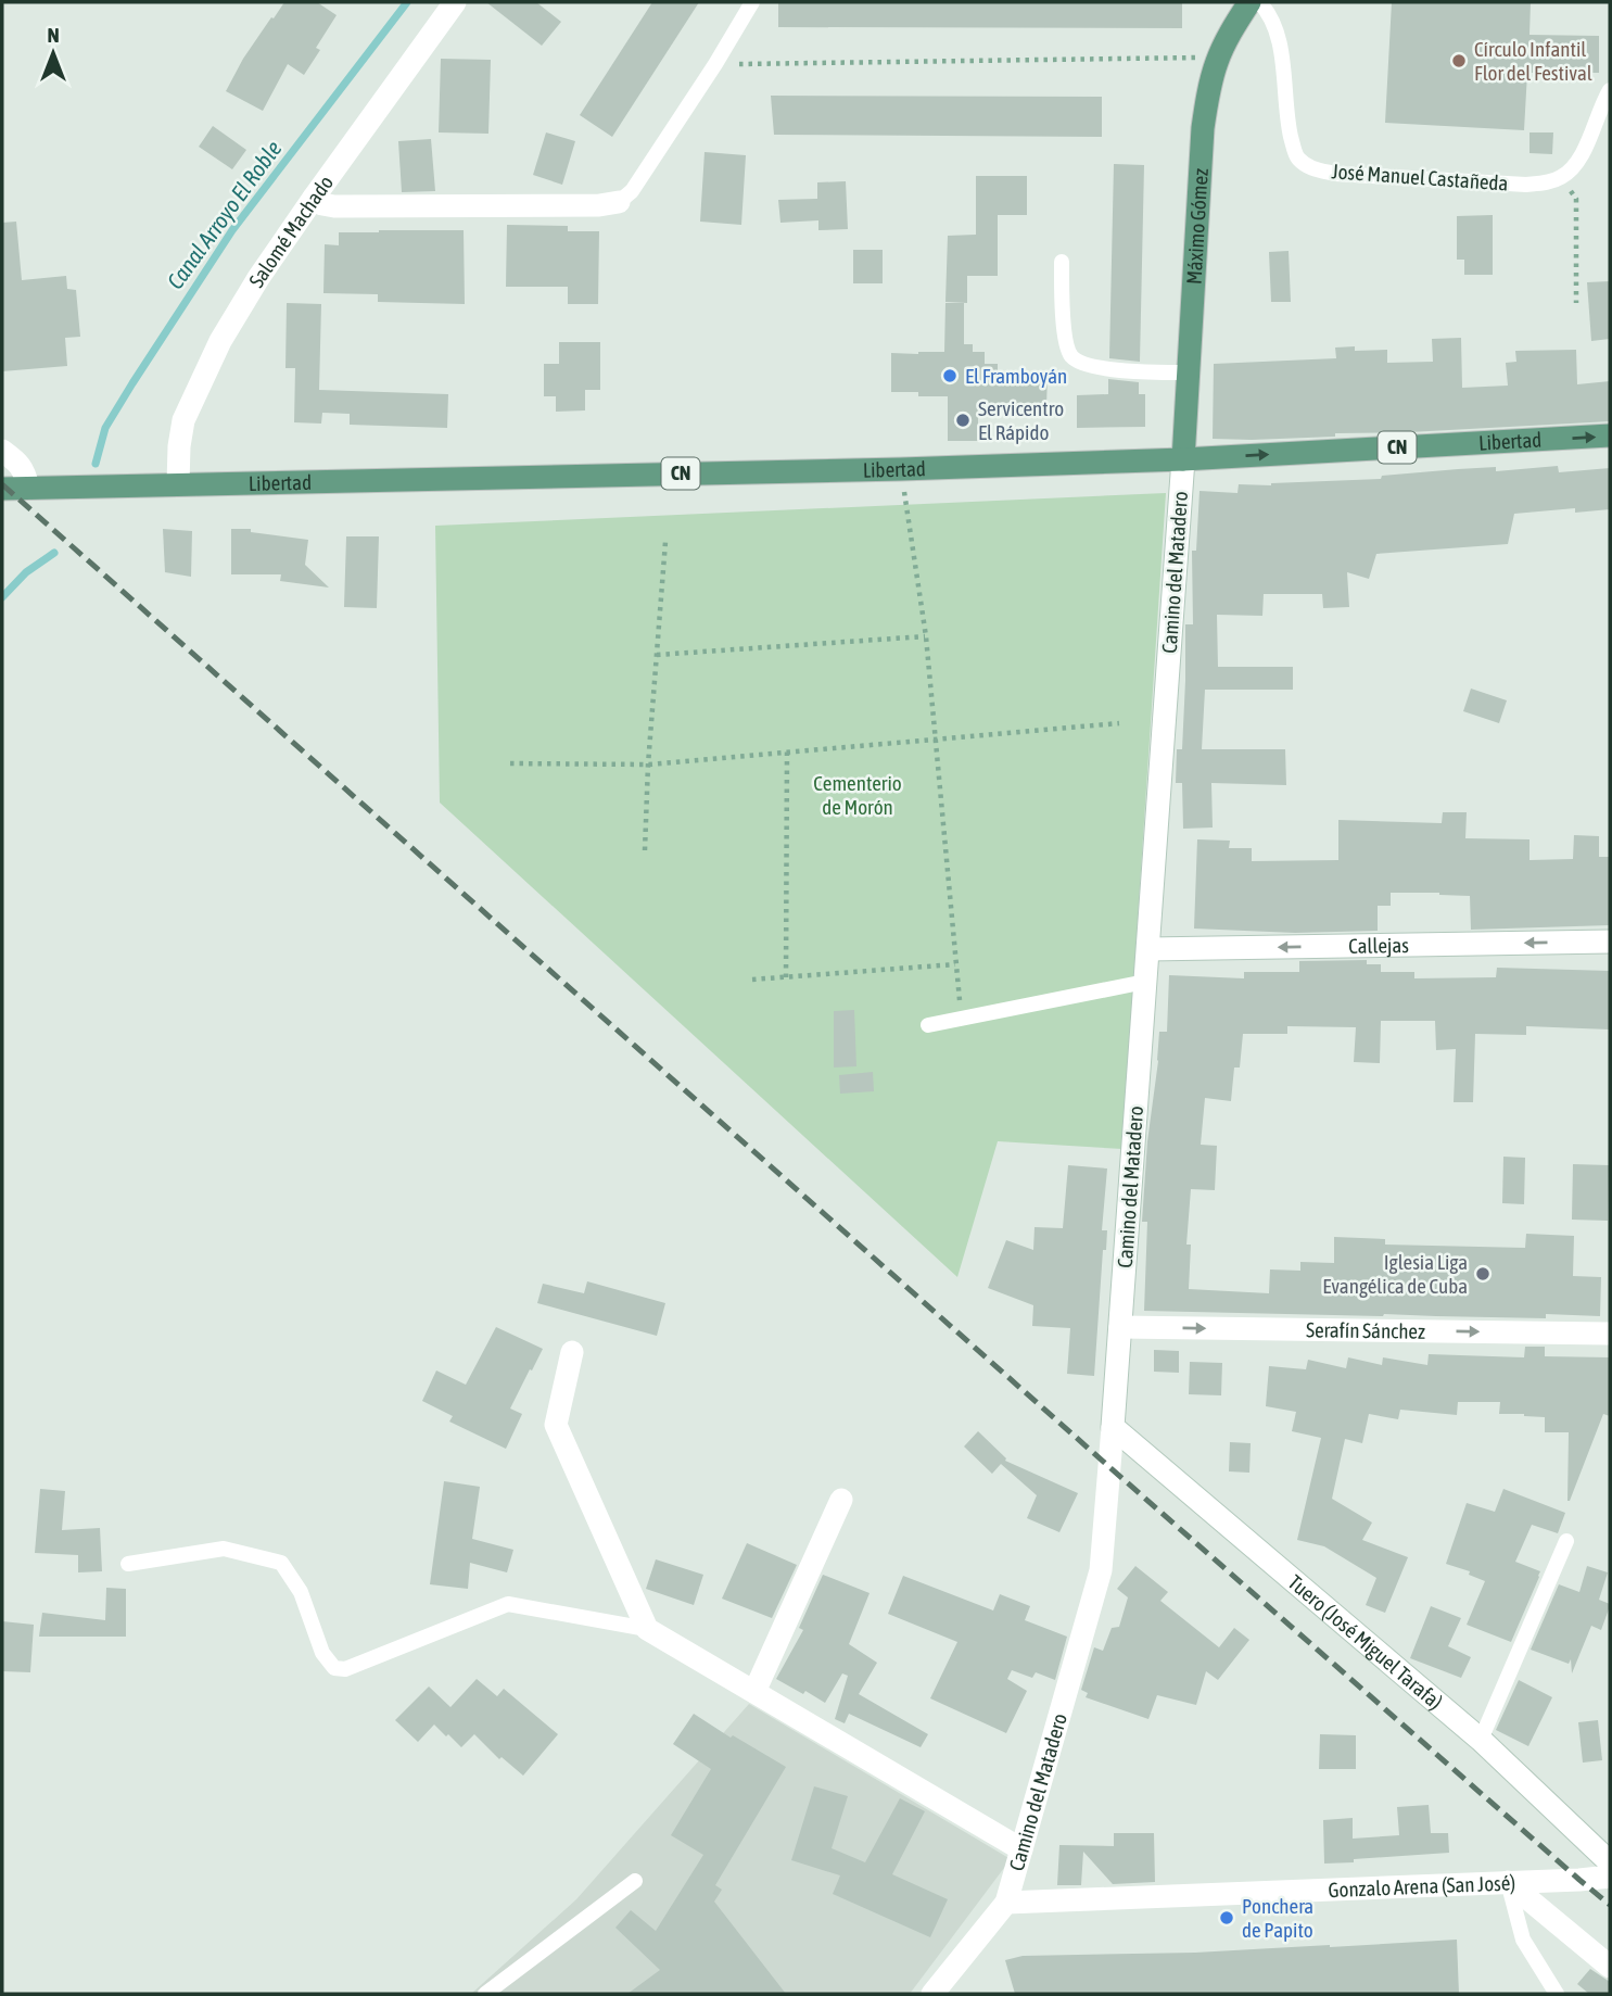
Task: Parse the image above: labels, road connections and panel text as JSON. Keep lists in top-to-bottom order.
{
  "streets": {
    "main road": ["Máximo Gómez", "Libertad", "CN"],
    "street": [
      "Salomé Machado",
      "Camino del Matadero",
      "Callejas",
      "Serafín Sánchez",
      "Tuero (José Miguel Tarafa)",
      "Gonzalo Arena (San José)"
    ],
    "lane": ["José Manuel Castañeda"]
  },
  "crossings": [
    ["Máximo Gómez", "Libertad"],
    ["Máximo Gómez", "Camino del Matadero"],
    ["Salomé Machado", "Libertad"],
    ["Salomé Machado", "CN"],
    ["Libertad", "CN"],
    ["Libertad", "Camino del Matadero"],
    ["Camino del Matadero", "Callejas"],
    ["Camino del Matadero", "Serafín Sánchez"],
    ["Camino del Matadero", "Tuero (José Miguel Tarafa)"],
    ["Camino del Matadero", "Gonzalo Arena (San José)"]
  ],
  "one_way": ["Callejas", "Serafín Sánchez"],
  "water": ["Canal Arroyo El Roble"],
  "parks": ["Cementerio de Morón"],
  "places": [
    "Círculo Infantil Flor del Festival",
    "El Framboyán",
    "Servicentro El Rápido",
    "Iglesia Liga Evangélica de Cuba",
    "Ponchera de Papito"
  ],
  "north": "top"
}
